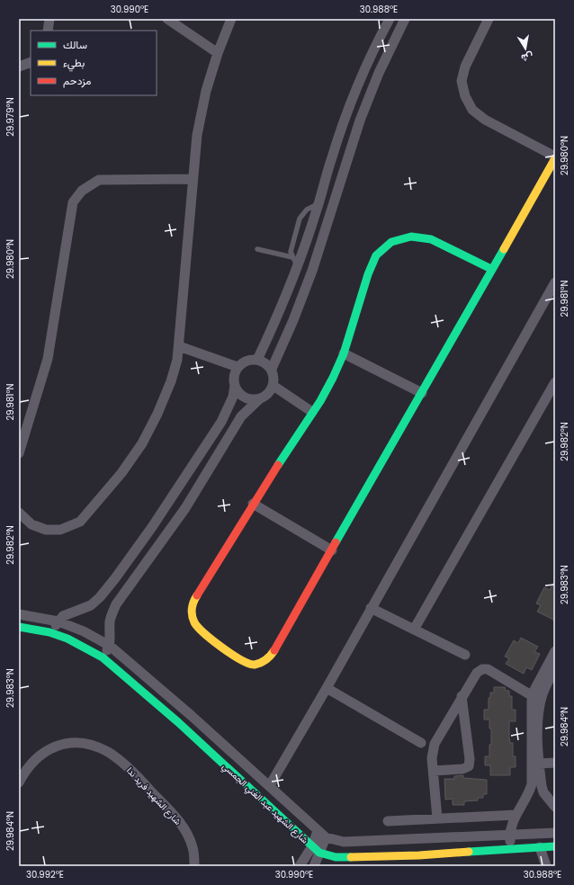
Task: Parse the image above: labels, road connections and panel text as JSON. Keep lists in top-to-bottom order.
{
  "streets": {
    "street": ["شارع الشهيد فريد ندا", "شارع الشهيد عبد الغني الجمسي"]
  },
  "legend": ["سالك", "بطيء", "مزدحم"],
  "north": "bottom",
  "coordinates": [
    "30.990°E",
    "30.988°E",
    "29.979°N",
    "29.980°N",
    "29.981°N",
    "29.982°N",
    "29.983°N",
    "29.984°N",
    "30.992°E"
  ]
}
